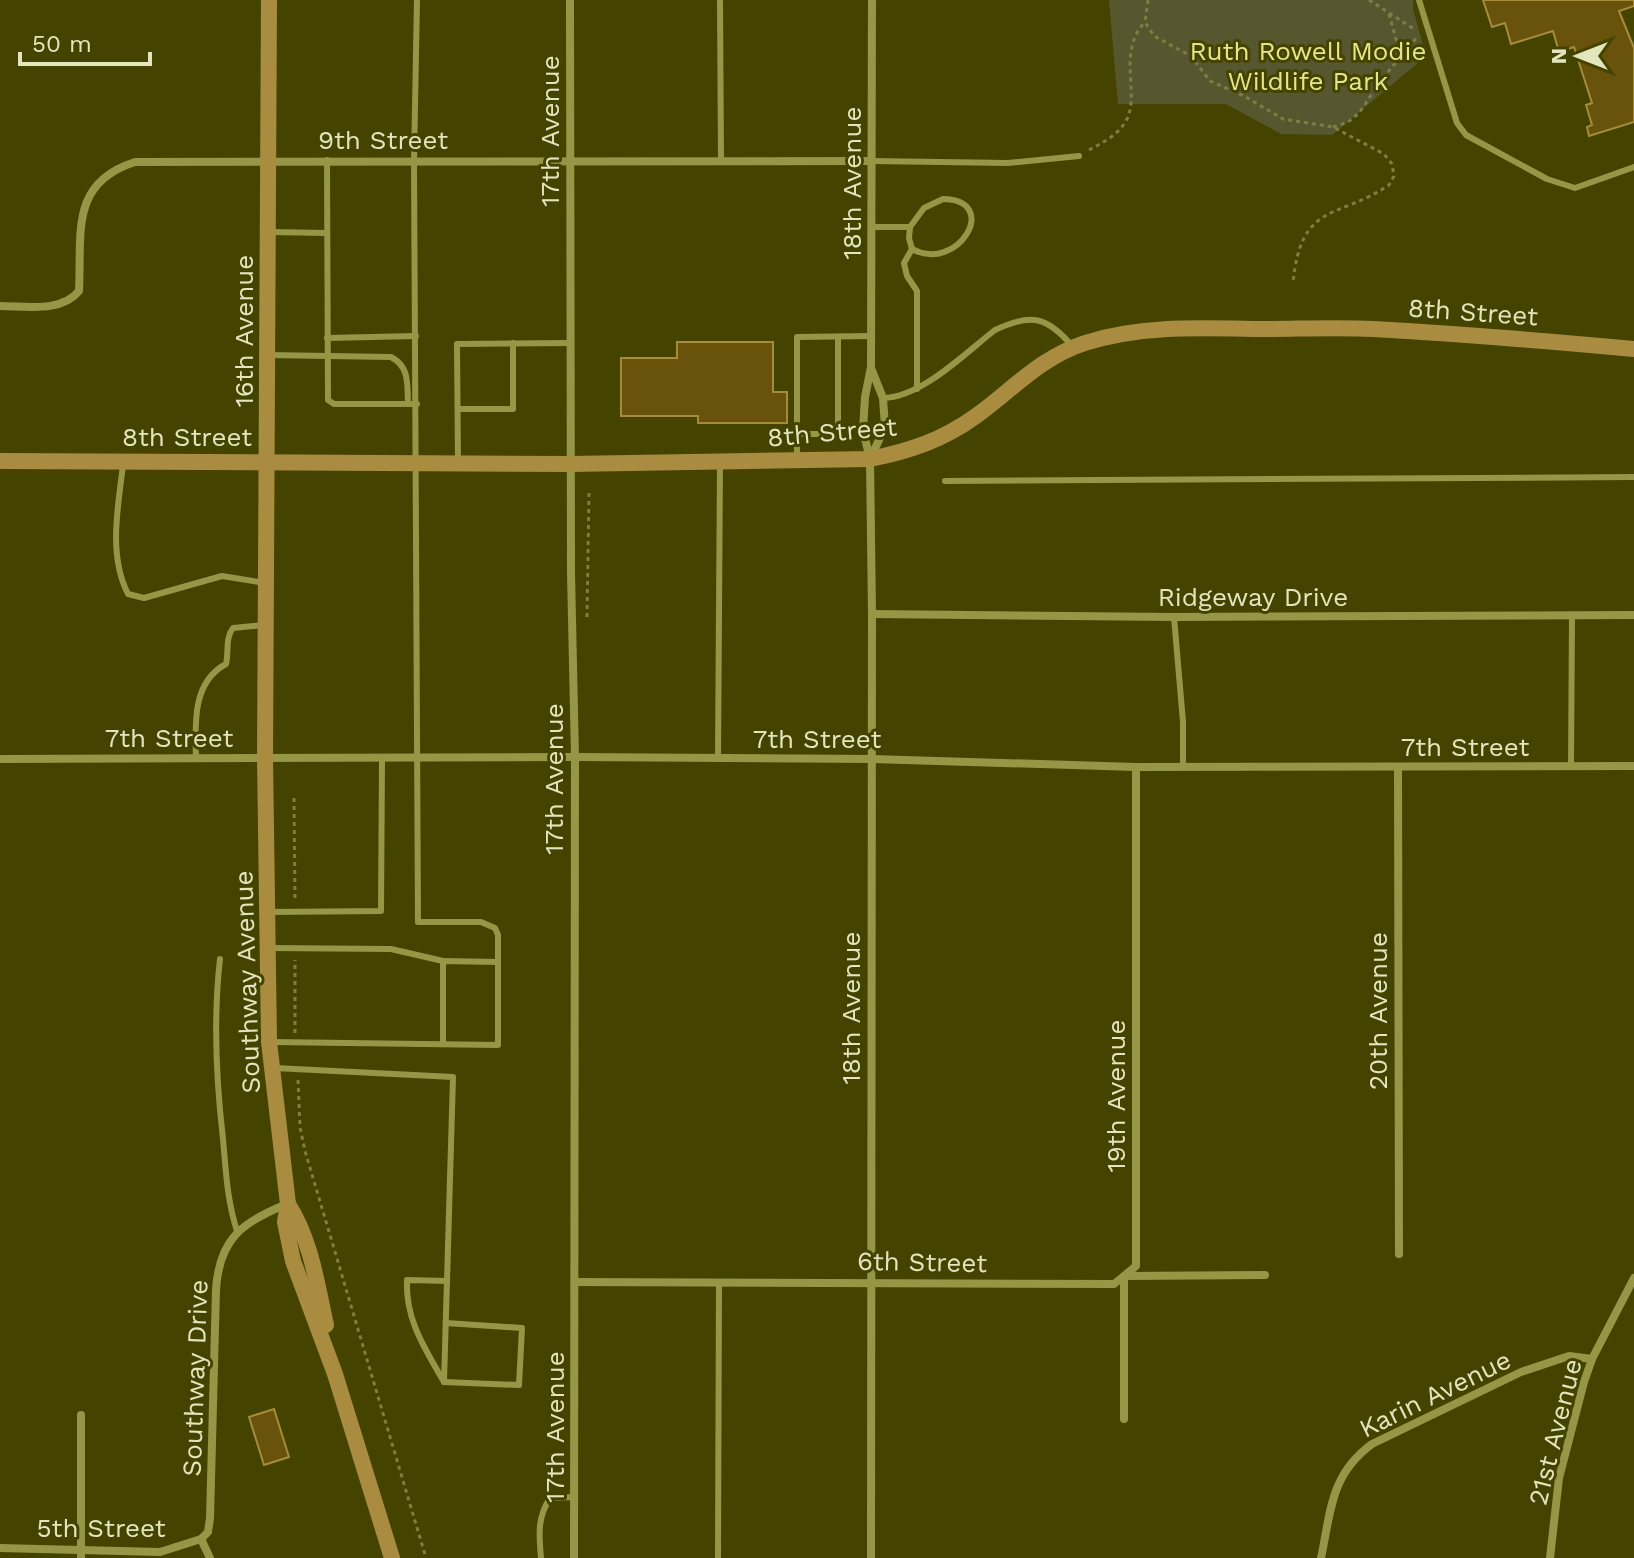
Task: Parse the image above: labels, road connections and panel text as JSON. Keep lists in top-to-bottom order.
{
  "streets": {
    "main road": ["8th Street", "16th Avenue", "Southway Avenue"],
    "street": [
      "17th Avenue",
      "9th Street",
      "18th Avenue",
      "Ridgeway Drive",
      "7th Street",
      "20th Avenue",
      "19th Avenue",
      "6th Street",
      "Southway Drive",
      "Karin Avenue",
      "21st Avenue",
      "5th Street"
    ]
  },
  "crossings": [
    ["17th Avenue", "9th Street"],
    ["17th Avenue", "8th Street"],
    ["17th Avenue", "7th Street"],
    ["17th Avenue", "6th Street"],
    ["9th Street", "18th Avenue"],
    ["9th Street", "16th Avenue"],
    ["18th Avenue", "8th Street"],
    ["18th Avenue", "Ridgeway Drive"],
    ["18th Avenue", "7th Street"],
    ["18th Avenue", "6th Street"],
    ["8th Street", "16th Avenue"],
    ["16th Avenue", "7th Street"],
    ["16th Avenue", "Southway Avenue"],
    ["7th Street", "Southway Avenue"],
    ["7th Street", "20th Avenue"],
    ["7th Street", "19th Avenue"],
    ["19th Avenue", "6th Street"],
    ["Southway Drive", "5th Street"],
    ["Karin Avenue", "21st Avenue"]
  ],
  "parks": ["Ruth Rowell Modie Wildlife Park"],
  "scale_bar": "50 m",
  "north": "left"
}
